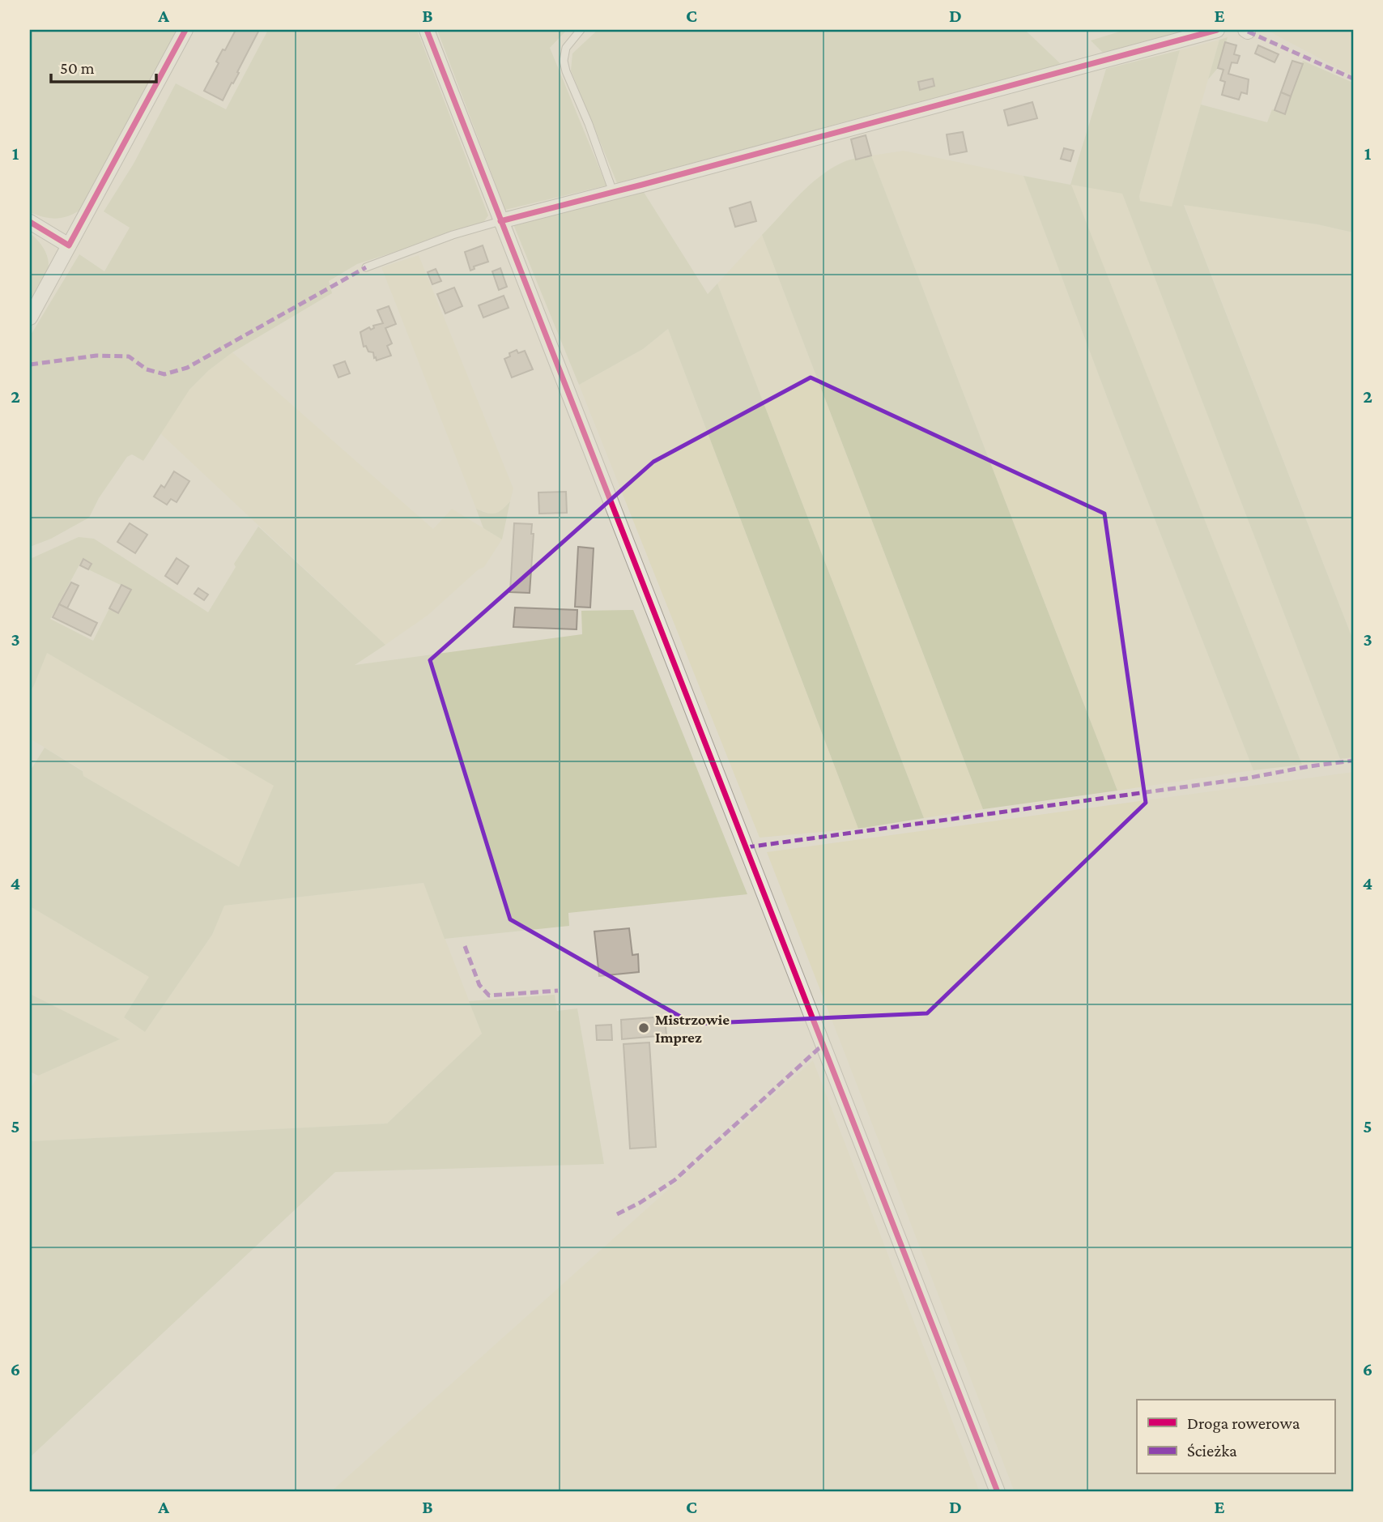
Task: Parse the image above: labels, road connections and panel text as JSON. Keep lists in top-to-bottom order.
{
  "places": ["Mistrzowie Imprez"],
  "legend": ["Droga rowerowa", "Ścieżka"],
  "scale_bar": "50 m",
  "grid": {
    "columns": [
      "A",
      "B",
      "C",
      "D",
      "E"
    ],
    "rows": [
      "1",
      "2",
      "3",
      "4",
      "5",
      "6"
    ]
  }
}
